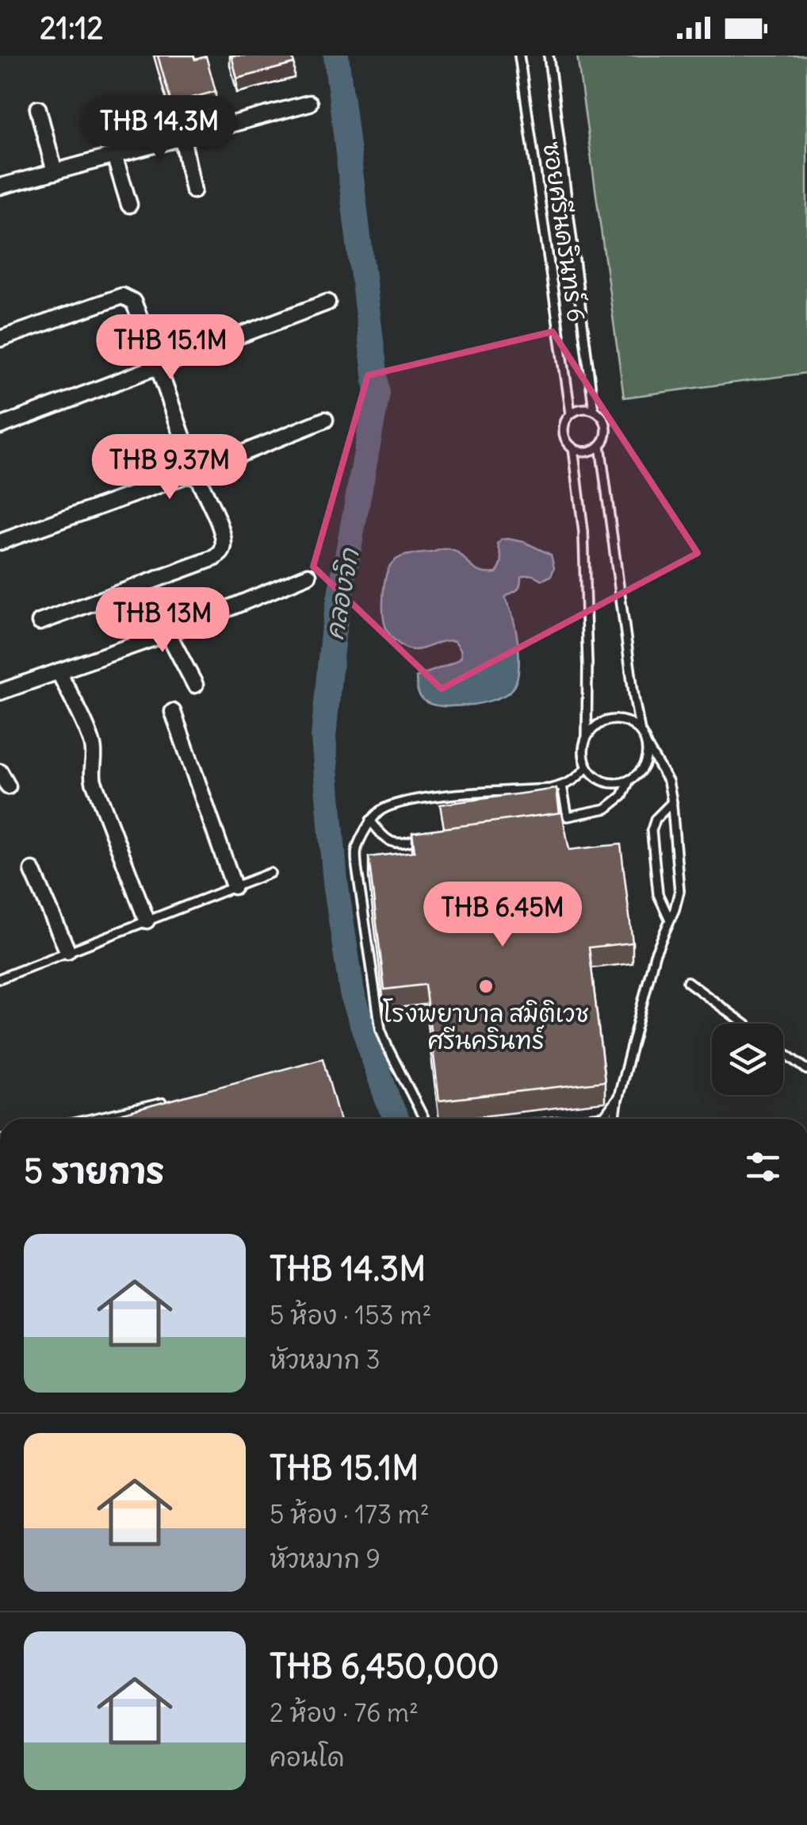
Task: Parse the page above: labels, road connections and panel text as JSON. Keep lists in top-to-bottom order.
{
  "streets": {
    "lane": ["ซอยศรีนครินทร์ 6"]
  },
  "water": ["คลองจิก"],
  "places": ["โรงพยาบาล สมิติเวช ศรีนครินทร์"],
  "page": {
    "status": "21:12",
    "price": [
      "THB 14.3M",
      "THB 15.1M",
      "THB 9.37M",
      "THB 13M",
      "THB 6.45M"
    ],
    "heading": "5 รายการ",
    "list": [
      {
        "name": "THB 14.3M",
        "note": "5 ห้อง · 153 m² · หัวหมาก 3"
      },
      {
        "name": "THB 15.1M",
        "note": "5 ห้อง · 173 m² · หัวหมาก 9"
      },
      {
        "name": "THB 6,450,000",
        "note": "2 ห้อง · 76 m² · คอนโด"
      }
    ]
  }
}
